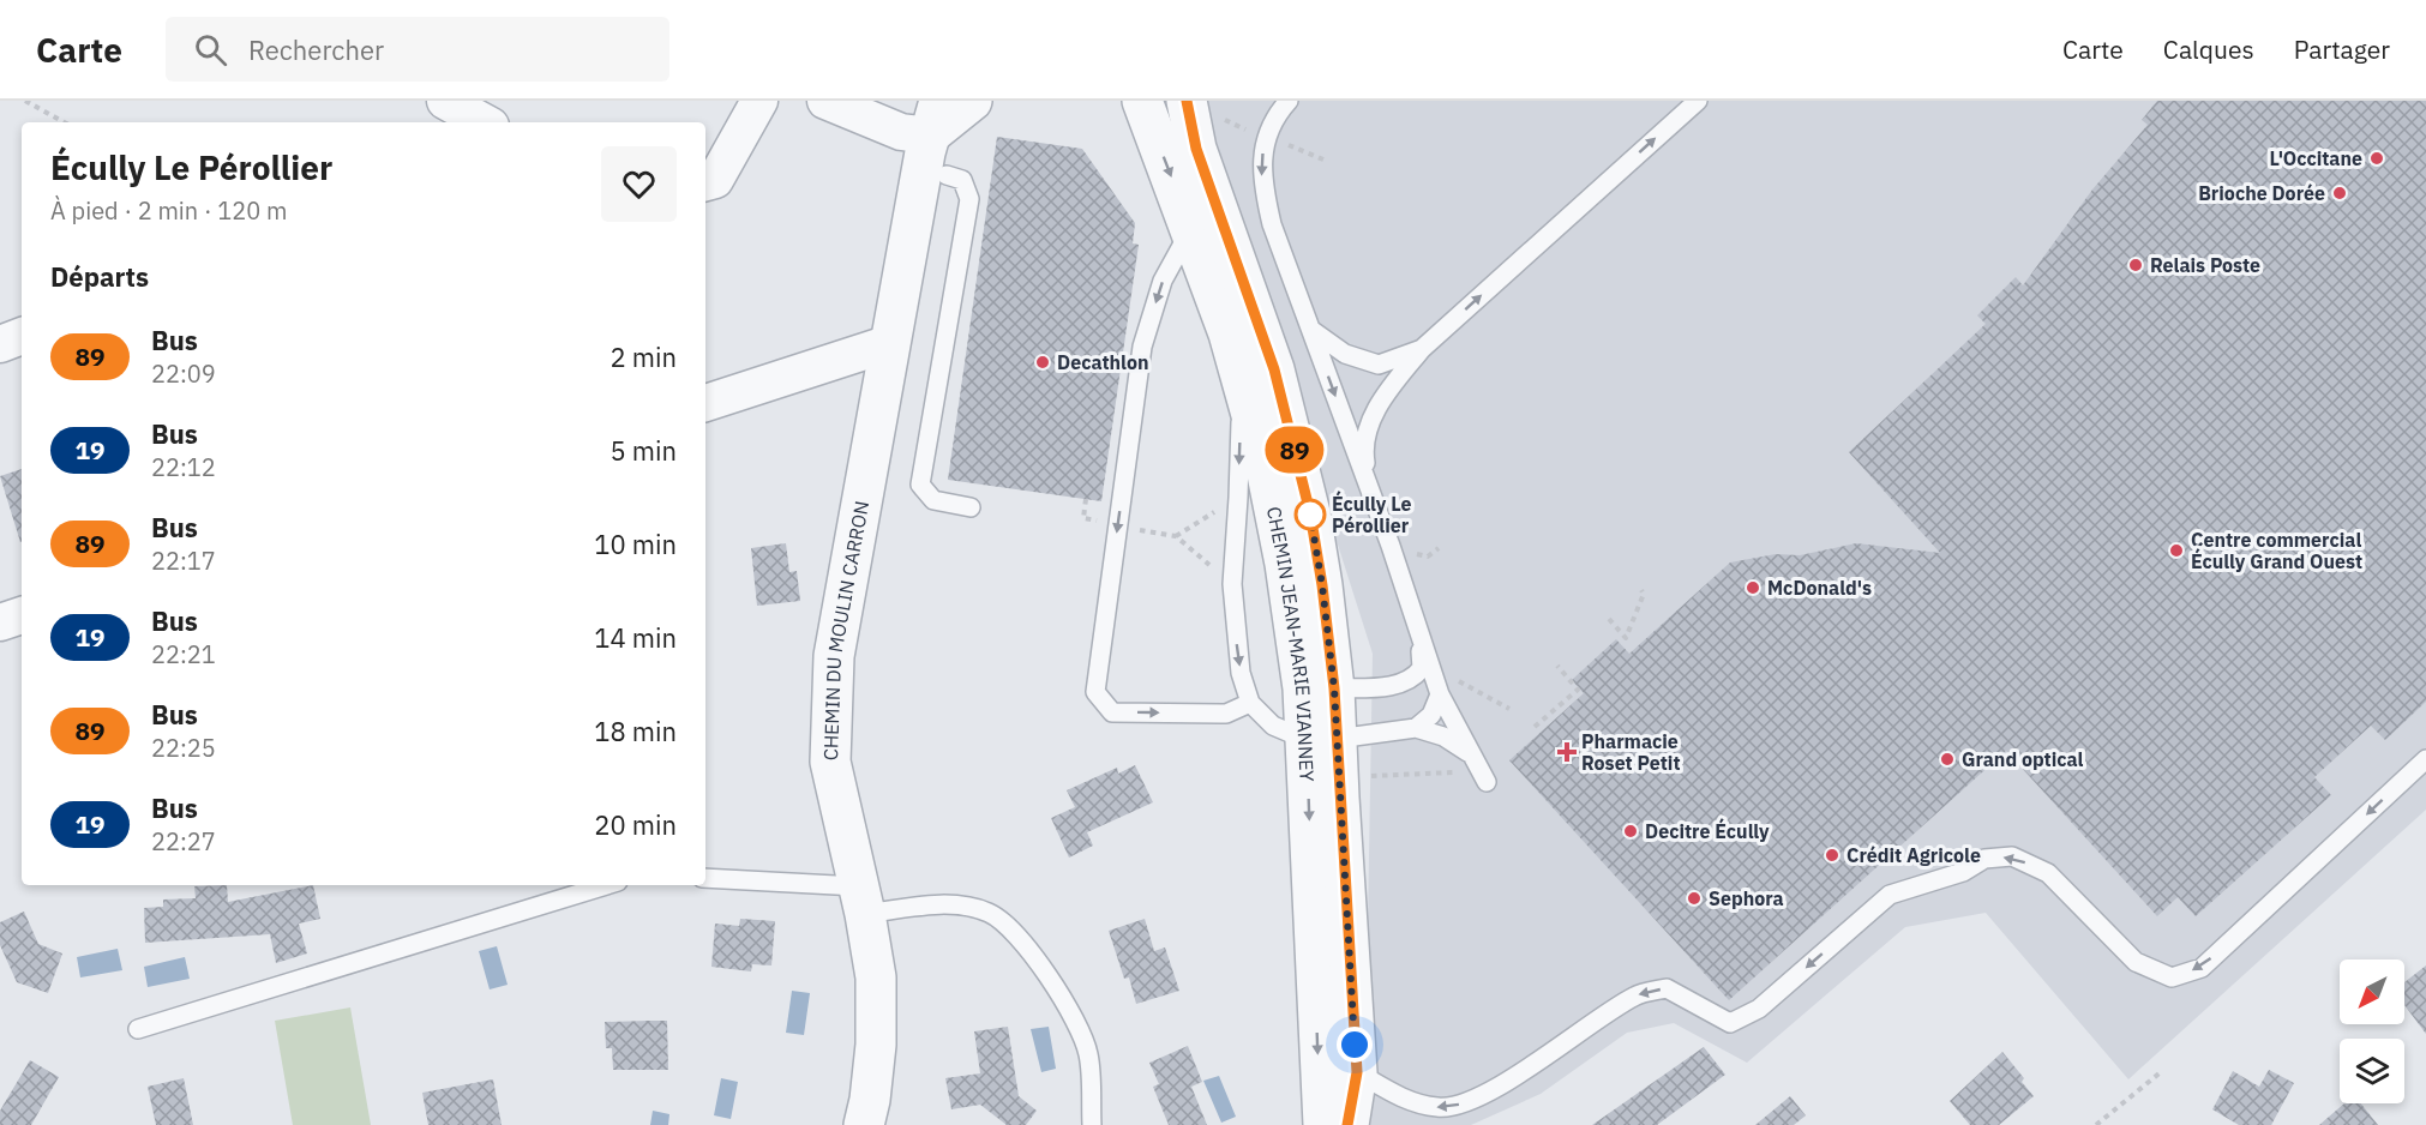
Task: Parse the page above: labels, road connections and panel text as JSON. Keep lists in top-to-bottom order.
{
  "streets": {
    "street": ["CHEMIN DU MOULIN CARRON", "CHEMIN JEAN-MARIE VIANNEY"]
  },
  "places": {
    "other": [
      "L'Occitane",
      "Brioche Dorée",
      "Relais Poste",
      "Decathlon",
      "Écully Le Pérollier",
      "Centre commercial Écully Grand Ouest",
      "McDonald's",
      "Grand optical",
      "Decitre Écully",
      "Crédit Agricole",
      "Sephora"
    ],
    "health": ["Pharmacie Roset Petit"]
  },
  "lines": ["bus line 89"],
  "north": "bottom left",
  "page": {
    "header": "Carte",
    "search": "Rechercher",
    "nav": ["Carte", "Calques", "Partager"],
    "on_map": "89",
    "heading": [
      ["Écully Le Pérollier", "À pied · 2 min · 120 m"],
      "Départs"
    ],
    "list": [
      {
        "mark": "89",
        "name": "Bus",
        "note": "22:09",
        "value": "2 min"
      },
      {
        "mark": "19",
        "name": "Bus",
        "note": "22:12",
        "value": "5 min"
      },
      {
        "mark": "89",
        "name": "Bus",
        "note": "22:17",
        "value": "10 min"
      },
      {
        "mark": "19",
        "name": "Bus",
        "note": "22:21",
        "value": "14 min"
      },
      {
        "mark": "89",
        "name": "Bus",
        "note": "22:25",
        "value": "18 min"
      },
      {
        "mark": "19",
        "name": "Bus",
        "note": "22:27",
        "value": "20 min"
      }
    ]
  }
}
